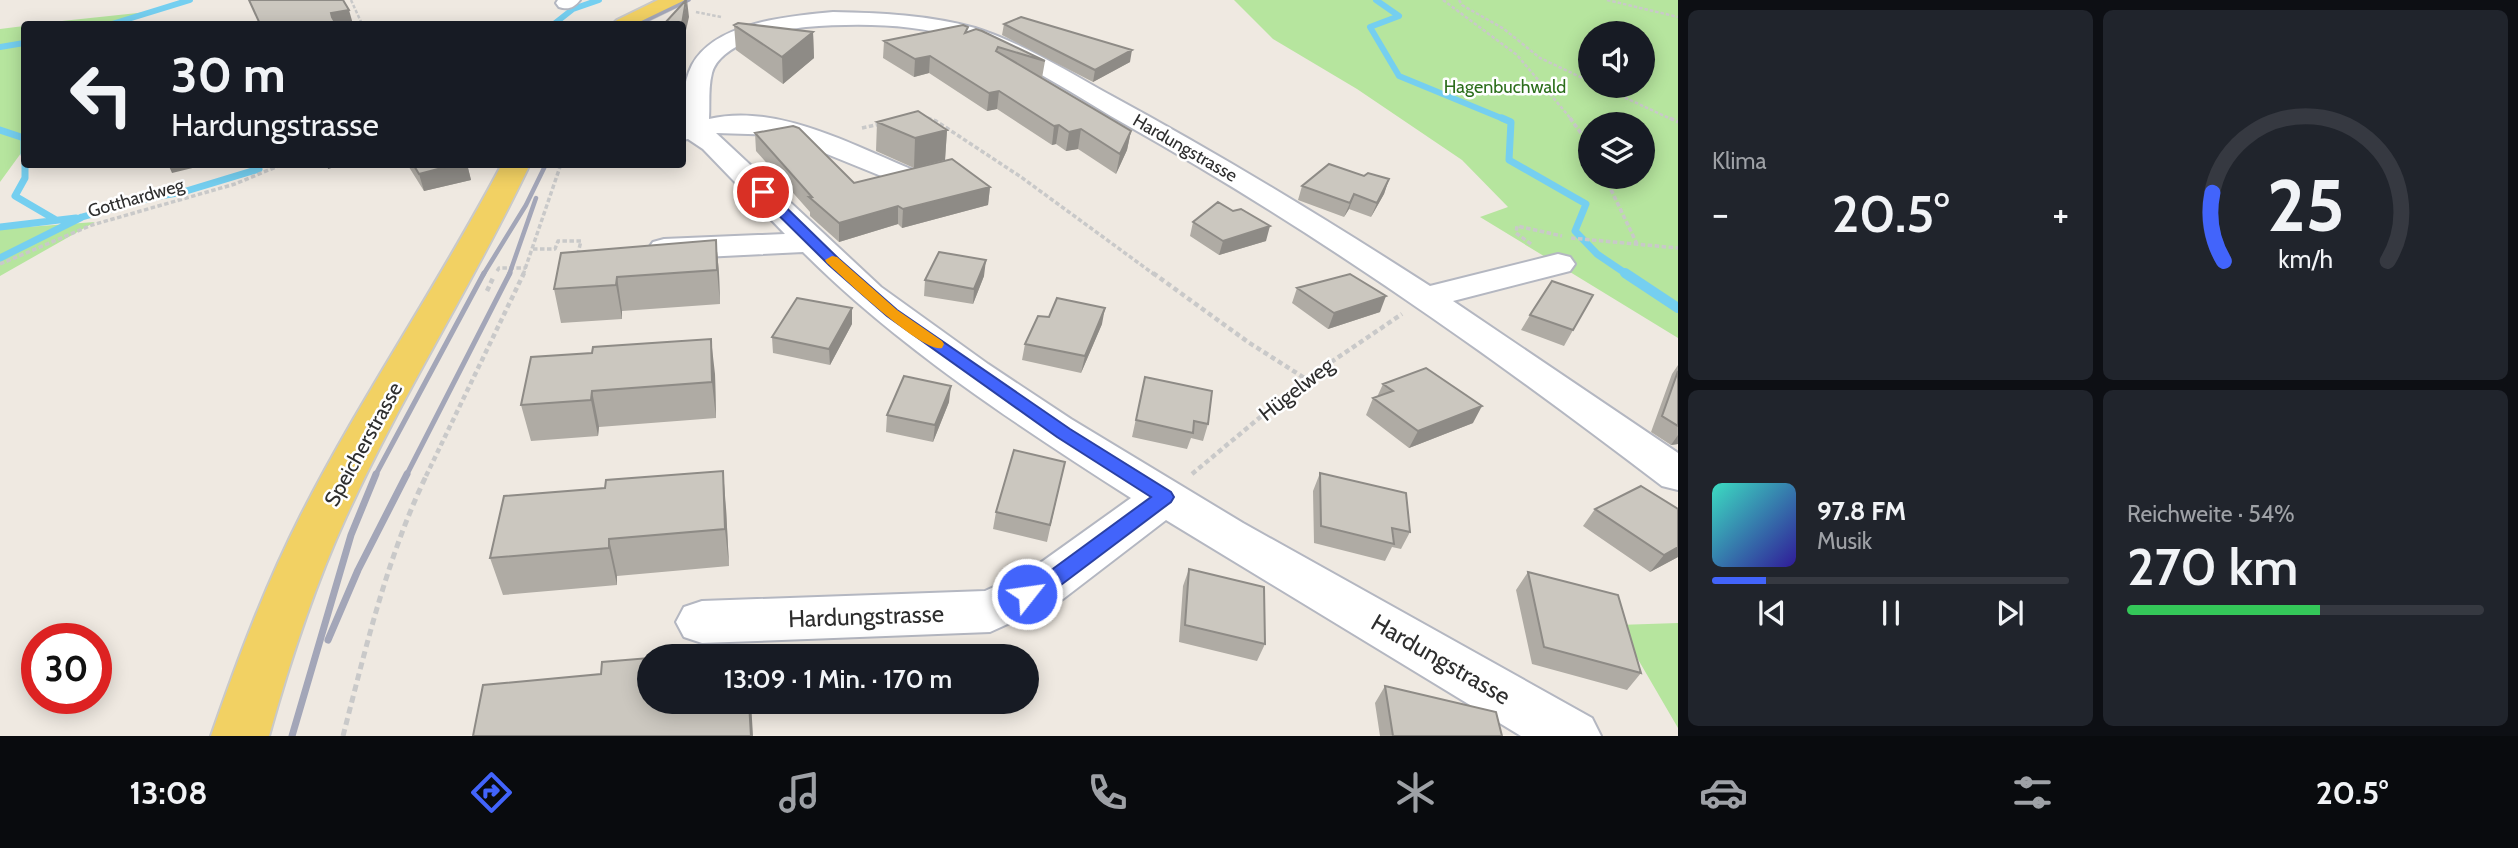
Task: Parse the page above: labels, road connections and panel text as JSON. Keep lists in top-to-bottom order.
{
  "streets": {
    "main road": ["Speicherstrasse"],
    "street": ["Hardungstrasse"],
    "path": ["Gotthardweg", "Hügelweg"]
  },
  "parks": ["Hagenbuchwald"],
  "page": {
    "tile": [
      "Klima",
      ["Reichweite · 54%", "270 km"]
    ],
    "turn": ["30 m", "Hardungstrasse"],
    "heat": ["−", "20.5°", "+"],
    "song": ["97.8 FM", "Musik"],
    "limit": "30",
    "trip": "13:09 · 1 Min. · 170 m",
    "tabs": ["13:08", "20.5°"],
    "gauge": ["25", "km/h"]
  }
}
